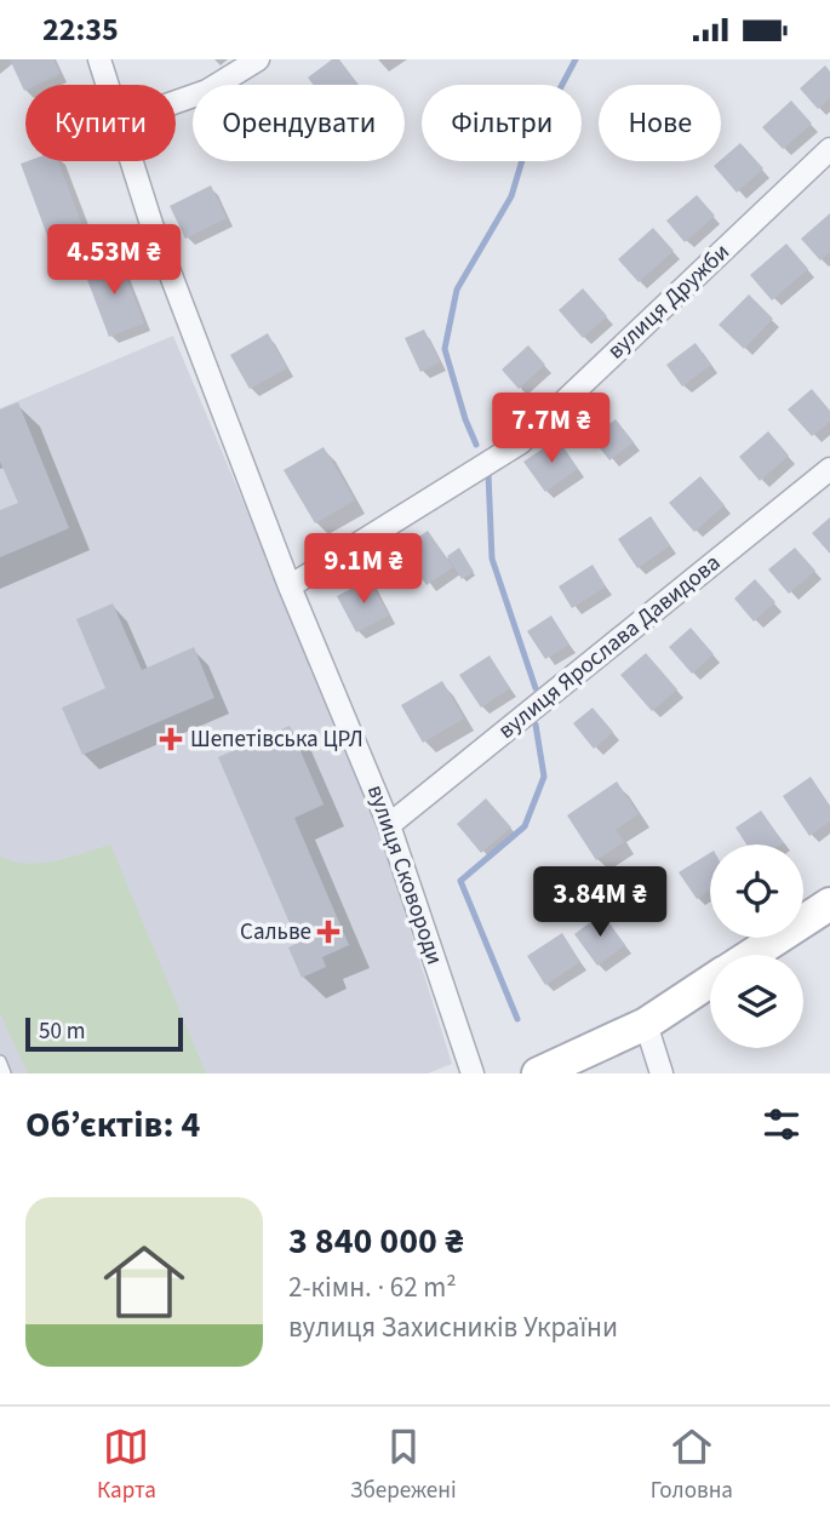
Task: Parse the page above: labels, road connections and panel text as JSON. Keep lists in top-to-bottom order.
{
  "streets": {
    "street": ["вулиця Дружби", "вулиця Ярослава Давидова", "вулиця Сковороди"]
  },
  "crossings": [
    ["вулиця Дружби", "вулиця Сковороди"],
    ["вулиця Ярослава Давидова", "вулиця Сковороди"]
  ],
  "places": {
    "health": ["Шепетівська ЦРЛ", "Сальве"]
  },
  "scale_bar": "50 m",
  "page": {
    "status": "22:35",
    "chip": [
      "Купити",
      "Орендувати",
      "Фільтри",
      "Нове"
    ],
    "price": [
      "4.53M ₴",
      "7.7M ₴",
      "9.1M ₴",
      "3.84M ₴"
    ],
    "scale": "50 m",
    "heading": "Об’єктів: 4",
    "list": [
      {
        "name": "3 840 000 ₴",
        "note": "2-кімн. · 62 m² · вулиця Захисників України"
      }
    ],
    "tabs": ["Карта", "Збережені", "Головна"]
  }
}
